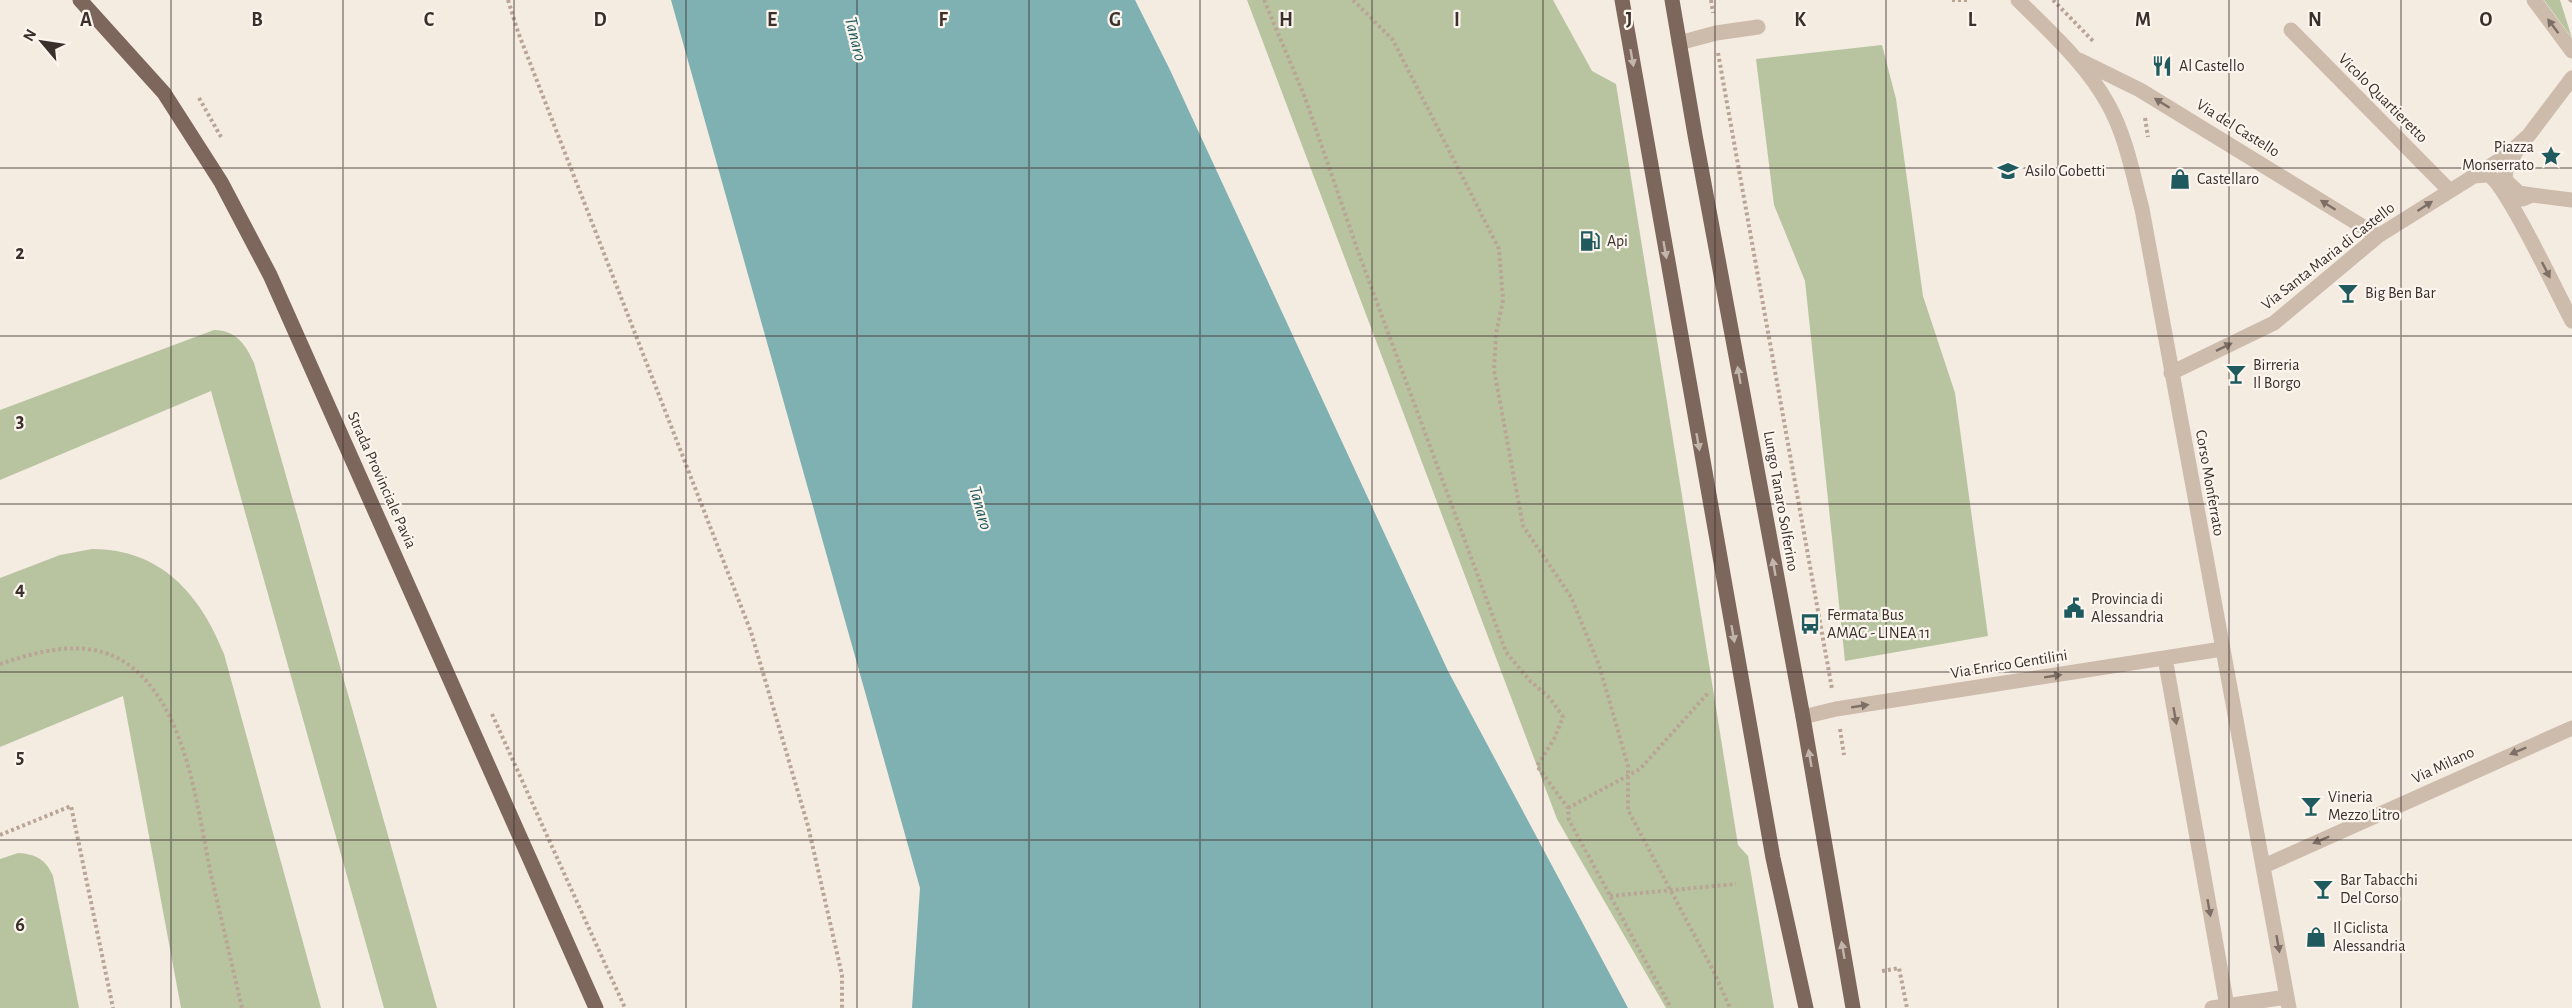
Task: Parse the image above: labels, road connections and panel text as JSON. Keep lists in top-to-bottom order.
{
  "streets": {
    "main road": ["Strada Provinciale Pavia", "Lungo Tanaro Solferino"],
    "street": [
      "Vicolo Quartieretto",
      "Via del Castello",
      "Via Santa Maria di Castello",
      "Corso Monferrato",
      "Via Enrico Gentilini",
      "Via Milano"
    ]
  },
  "crossings": [
    ["Vicolo Quartieretto", "Via Santa Maria di Castello"],
    ["Via del Castello", "Via Santa Maria di Castello"],
    ["Via del Castello", "Corso Monferrato"],
    ["Via Santa Maria di Castello", "Corso Monferrato"],
    ["Corso Monferrato", "Via Enrico Gentilini"],
    ["Corso Monferrato", "Via Milano"],
    ["Lungo Tanaro Solferino", "Via Enrico Gentilini"]
  ],
  "one_way": [
    "Via del Castello",
    "Via Santa Maria di Castello",
    "Via Enrico Gentilini",
    "Via Milano"
  ],
  "water": ["Tanaro"],
  "places": {
    "restaurant": ["Al Castello"],
    "place": ["Piazza Monserrato"],
    "school or university": ["Asilo Gobetti"],
    "shop": ["Castellaro", "Il Ciclista Alessandria"],
    "fuel station": ["Api"],
    "bar": [
      "Big Ben Bar",
      "Birreria Il Borgo",
      "Vineria Mezzo Litro",
      "Bar Tabacchi Del Corso"
    ],
    "public building": ["Provincia di Alessandria"],
    "bus stop": ["Fermata Bus AMAG - LINEA 11"]
  },
  "north": "top left",
  "grid": {
    "columns": [
      "A",
      "B",
      "C",
      "D",
      "E",
      "F",
      "G",
      "H",
      "I",
      "J",
      "K",
      "L",
      "M",
      "N",
      "O"
    ],
    "rows": [
      "2",
      "3",
      "4",
      "5",
      "6"
    ]
  }
}
